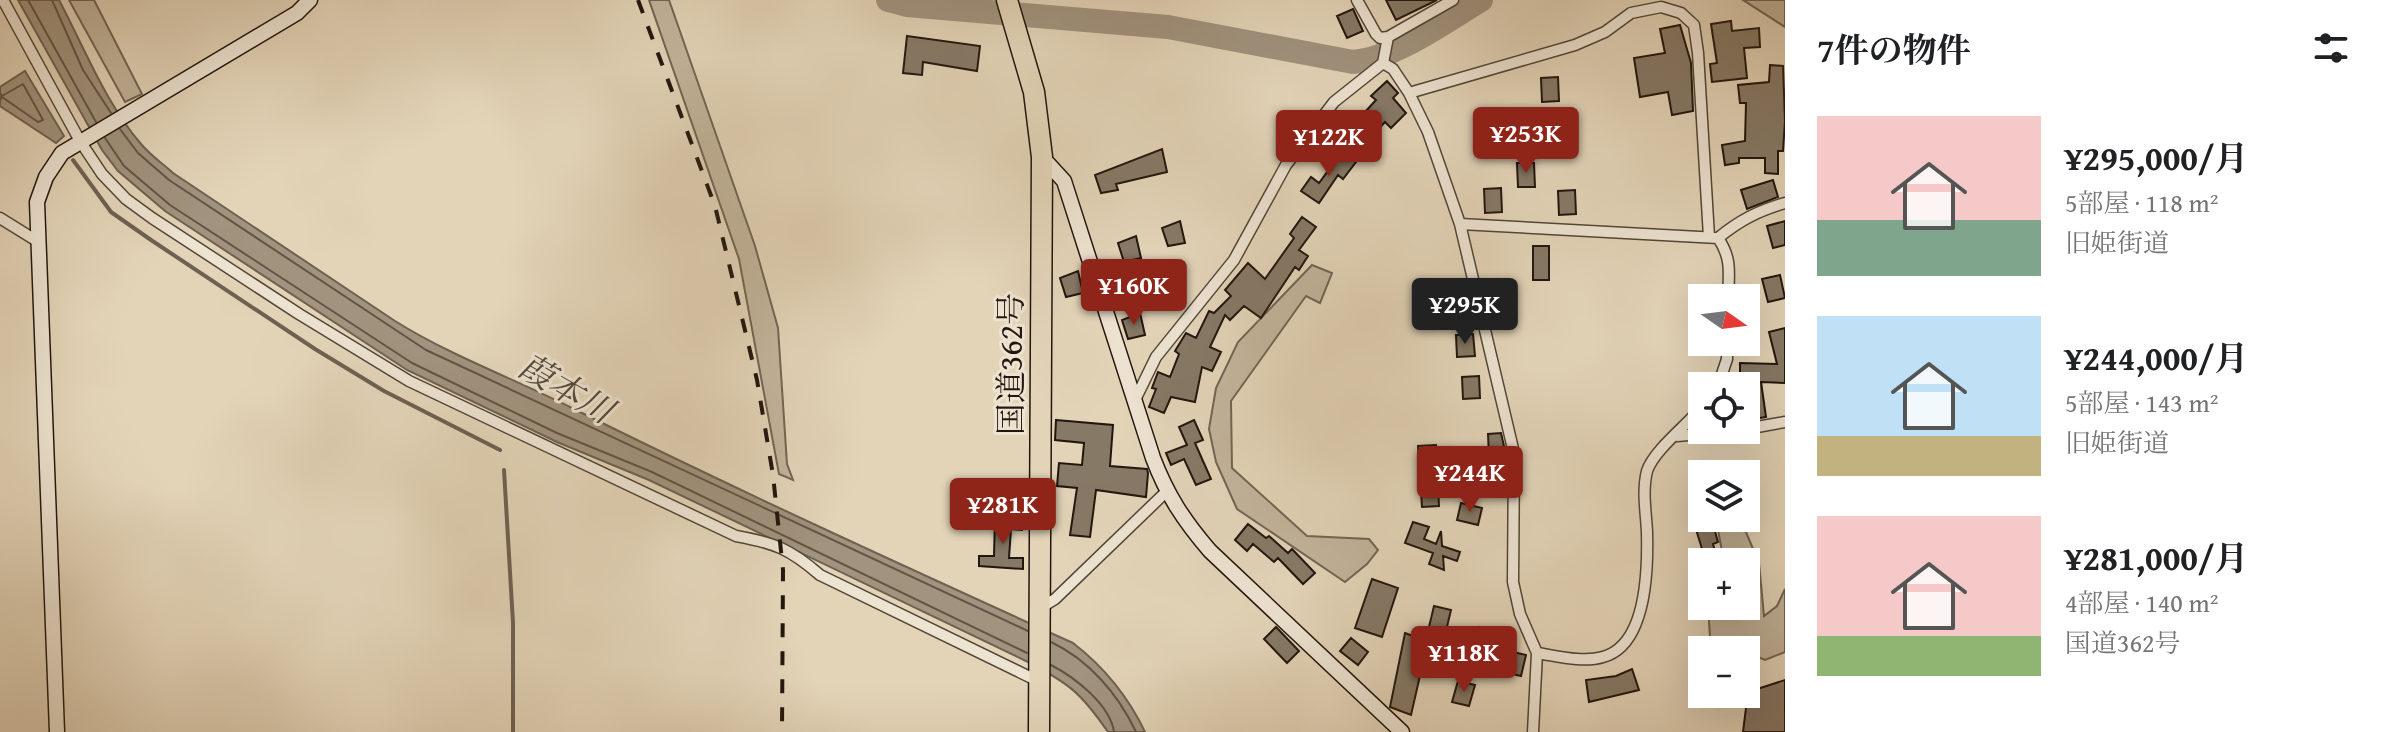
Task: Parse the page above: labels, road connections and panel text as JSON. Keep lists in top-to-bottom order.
{
  "streets": {
    "highway": ["国道362号"]
  },
  "water": ["葭本川"],
  "north": "right",
  "page": {
    "heading": "7件の物件",
    "list": [
      {
        "name": "¥295,000/月",
        "note": "5部屋 · 118 m² · 旧姫街道"
      },
      {
        "name": "¥244,000/月",
        "note": "5部屋 · 143 m² · 旧姫街道"
      },
      {
        "name": "¥281,000/月",
        "note": "4部屋 · 140 m² · 国道362号"
      }
    ],
    "price": [
      "¥253K",
      "¥122K",
      "¥160K",
      "¥295K",
      "¥244K",
      "¥281K",
      "¥118K"
    ],
    "map_buttons": ["+", "−"]
  }
}
